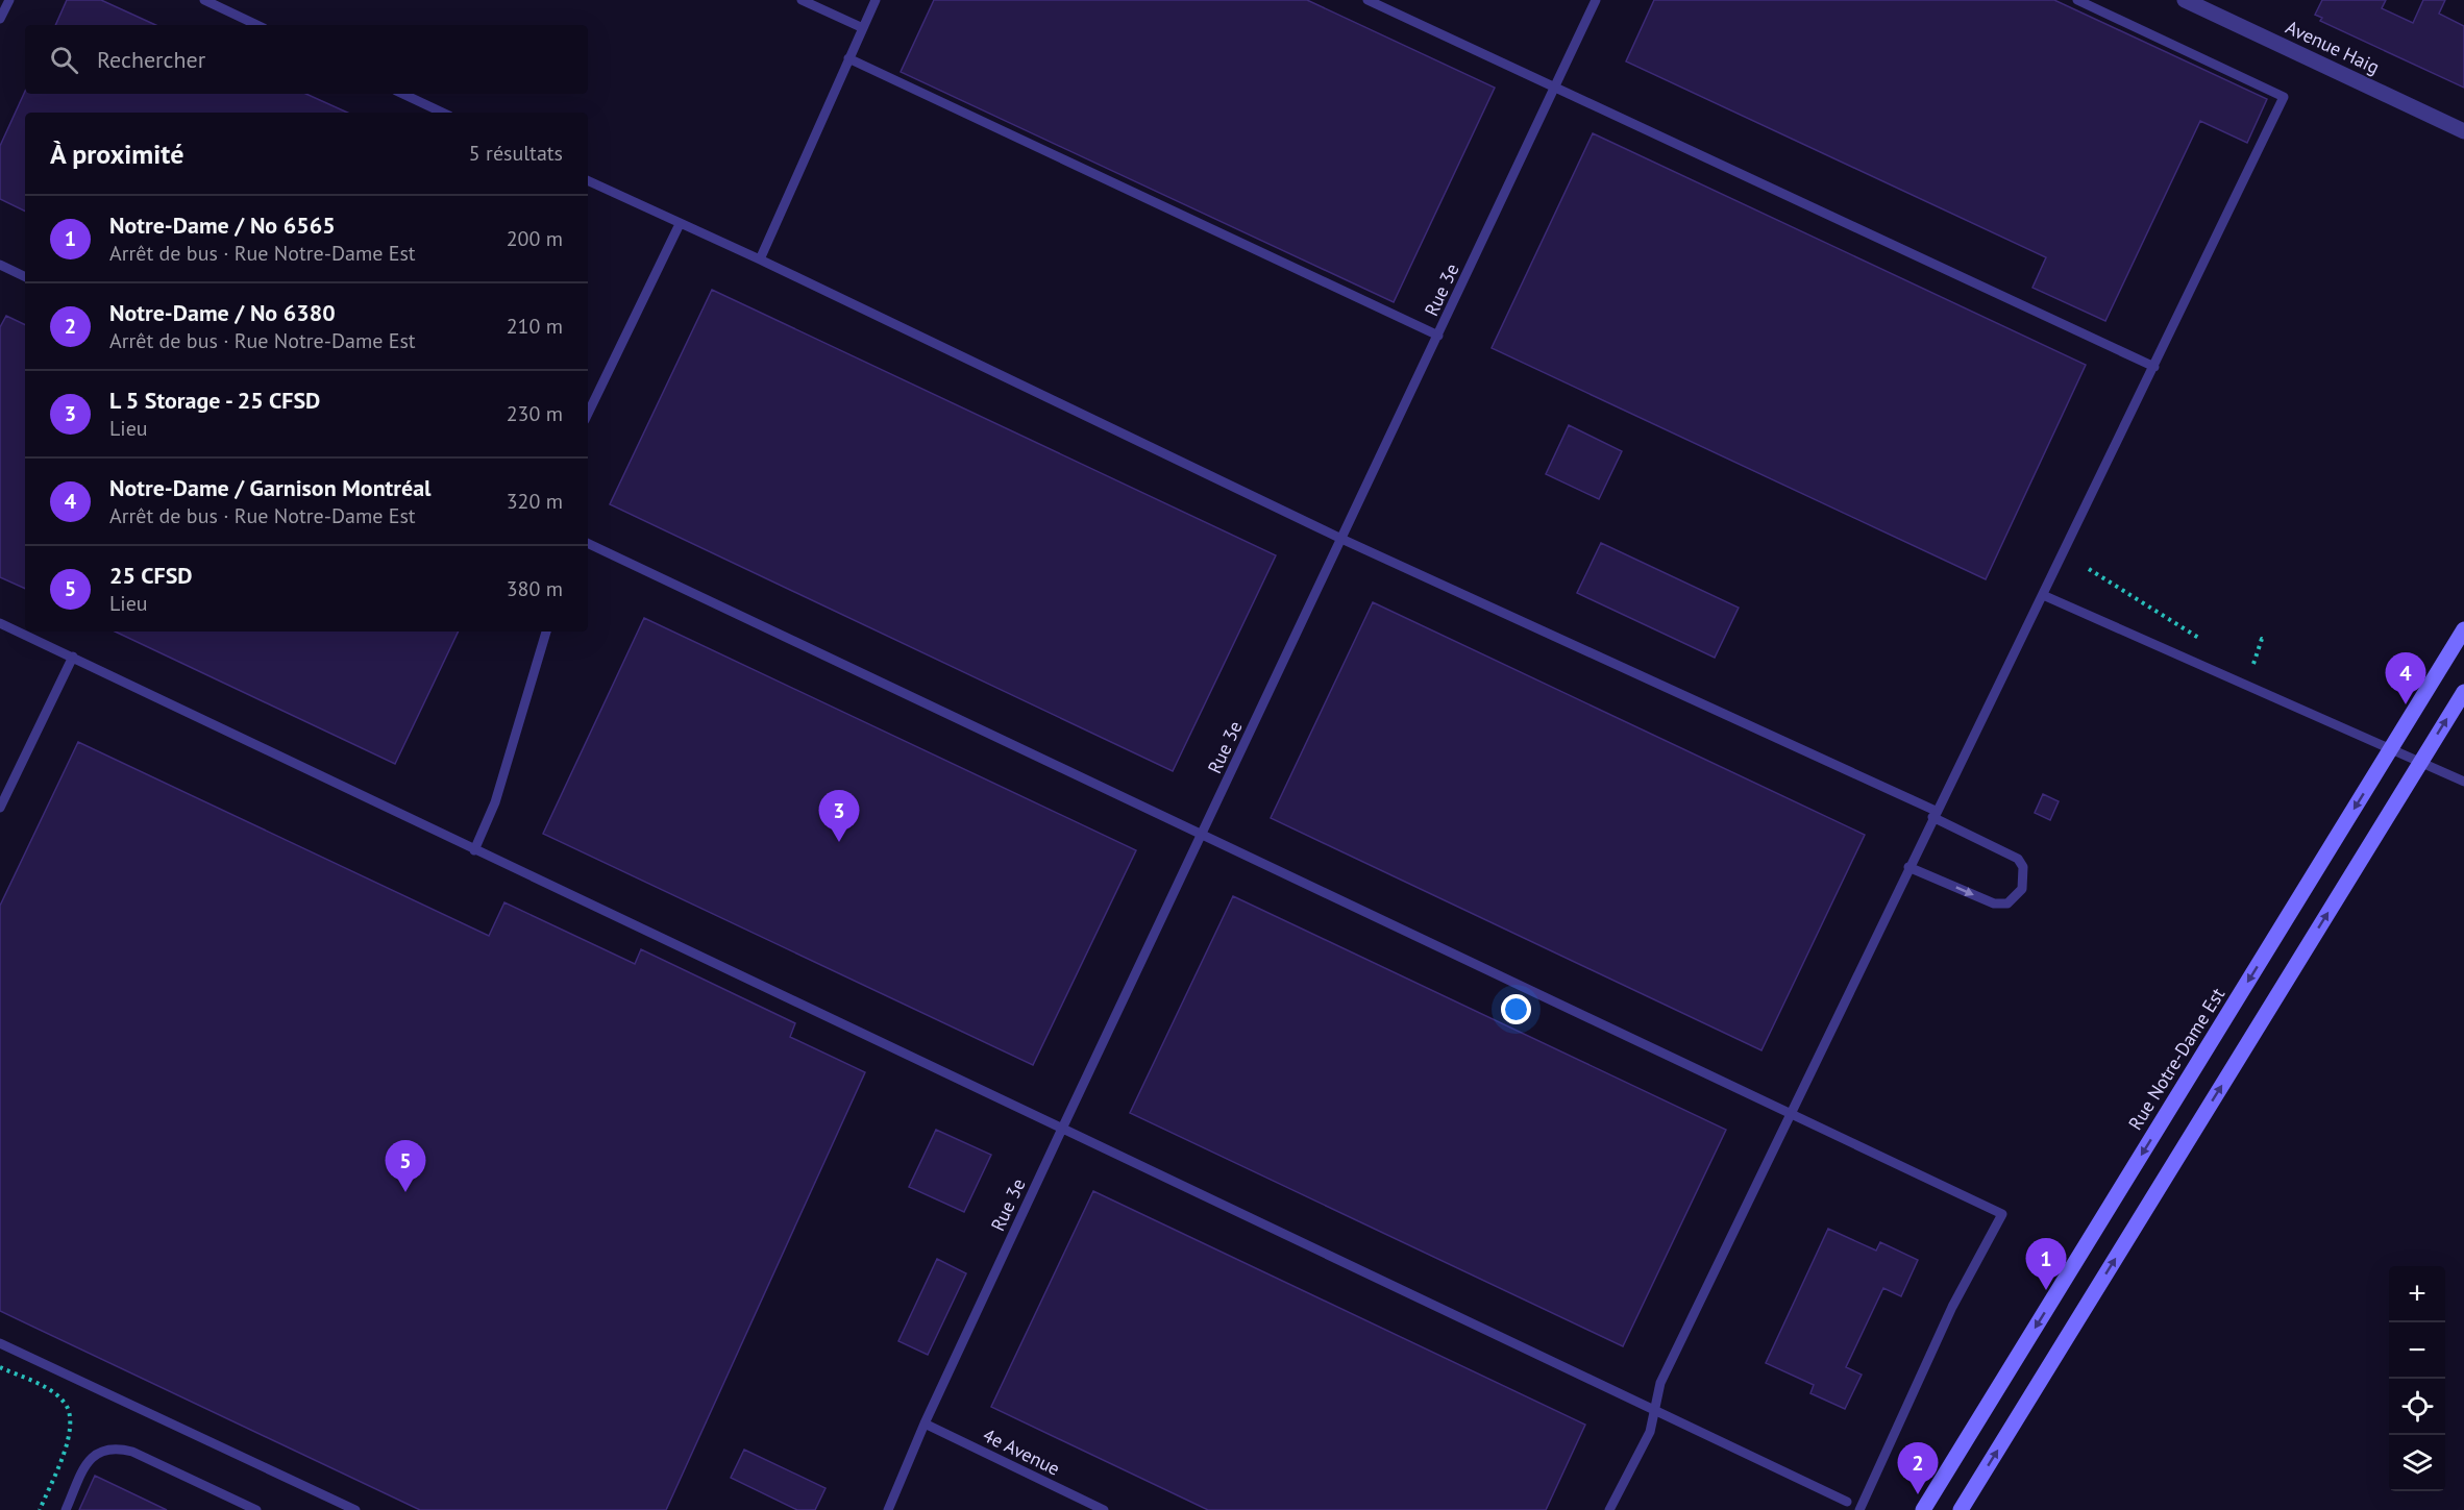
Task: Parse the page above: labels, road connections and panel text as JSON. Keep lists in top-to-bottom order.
{
  "streets": {
    "main road": ["Rue Notre-Dame Est"],
    "street": ["Avenue Haig"],
    "lane": ["Rue 3e", "4e Avenue"]
  },
  "crossings": [
    ["Rue 3e", "4e Avenue"]
  ],
  "page": {
    "search": "Rechercher",
    "heading": ["À proximité", "5 résultats"],
    "list": [
      {
        "mark": "1",
        "name": "Notre-Dame / No 6565",
        "note": "Arrêt de bus · Rue Notre-Dame Est",
        "value": "200 m"
      },
      {
        "mark": "2",
        "name": "Notre-Dame / No 6380",
        "note": "Arrêt de bus · Rue Notre-Dame Est",
        "value": "210 m"
      },
      {
        "mark": "3",
        "name": "L 5 Storage - 25 CFSD",
        "note": "Lieu",
        "value": "230 m"
      },
      {
        "mark": "4",
        "name": "Notre-Dame / Garnison Montréal",
        "note": "Arrêt de bus · Rue Notre-Dame Est",
        "value": "320 m"
      },
      {
        "mark": "5",
        "name": "25 CFSD",
        "note": "Lieu",
        "value": "380 m"
      }
    ],
    "pins": [
      "4",
      "3",
      "5",
      "1",
      "2"
    ],
    "map_buttons": ["+", "−"]
  }
}
